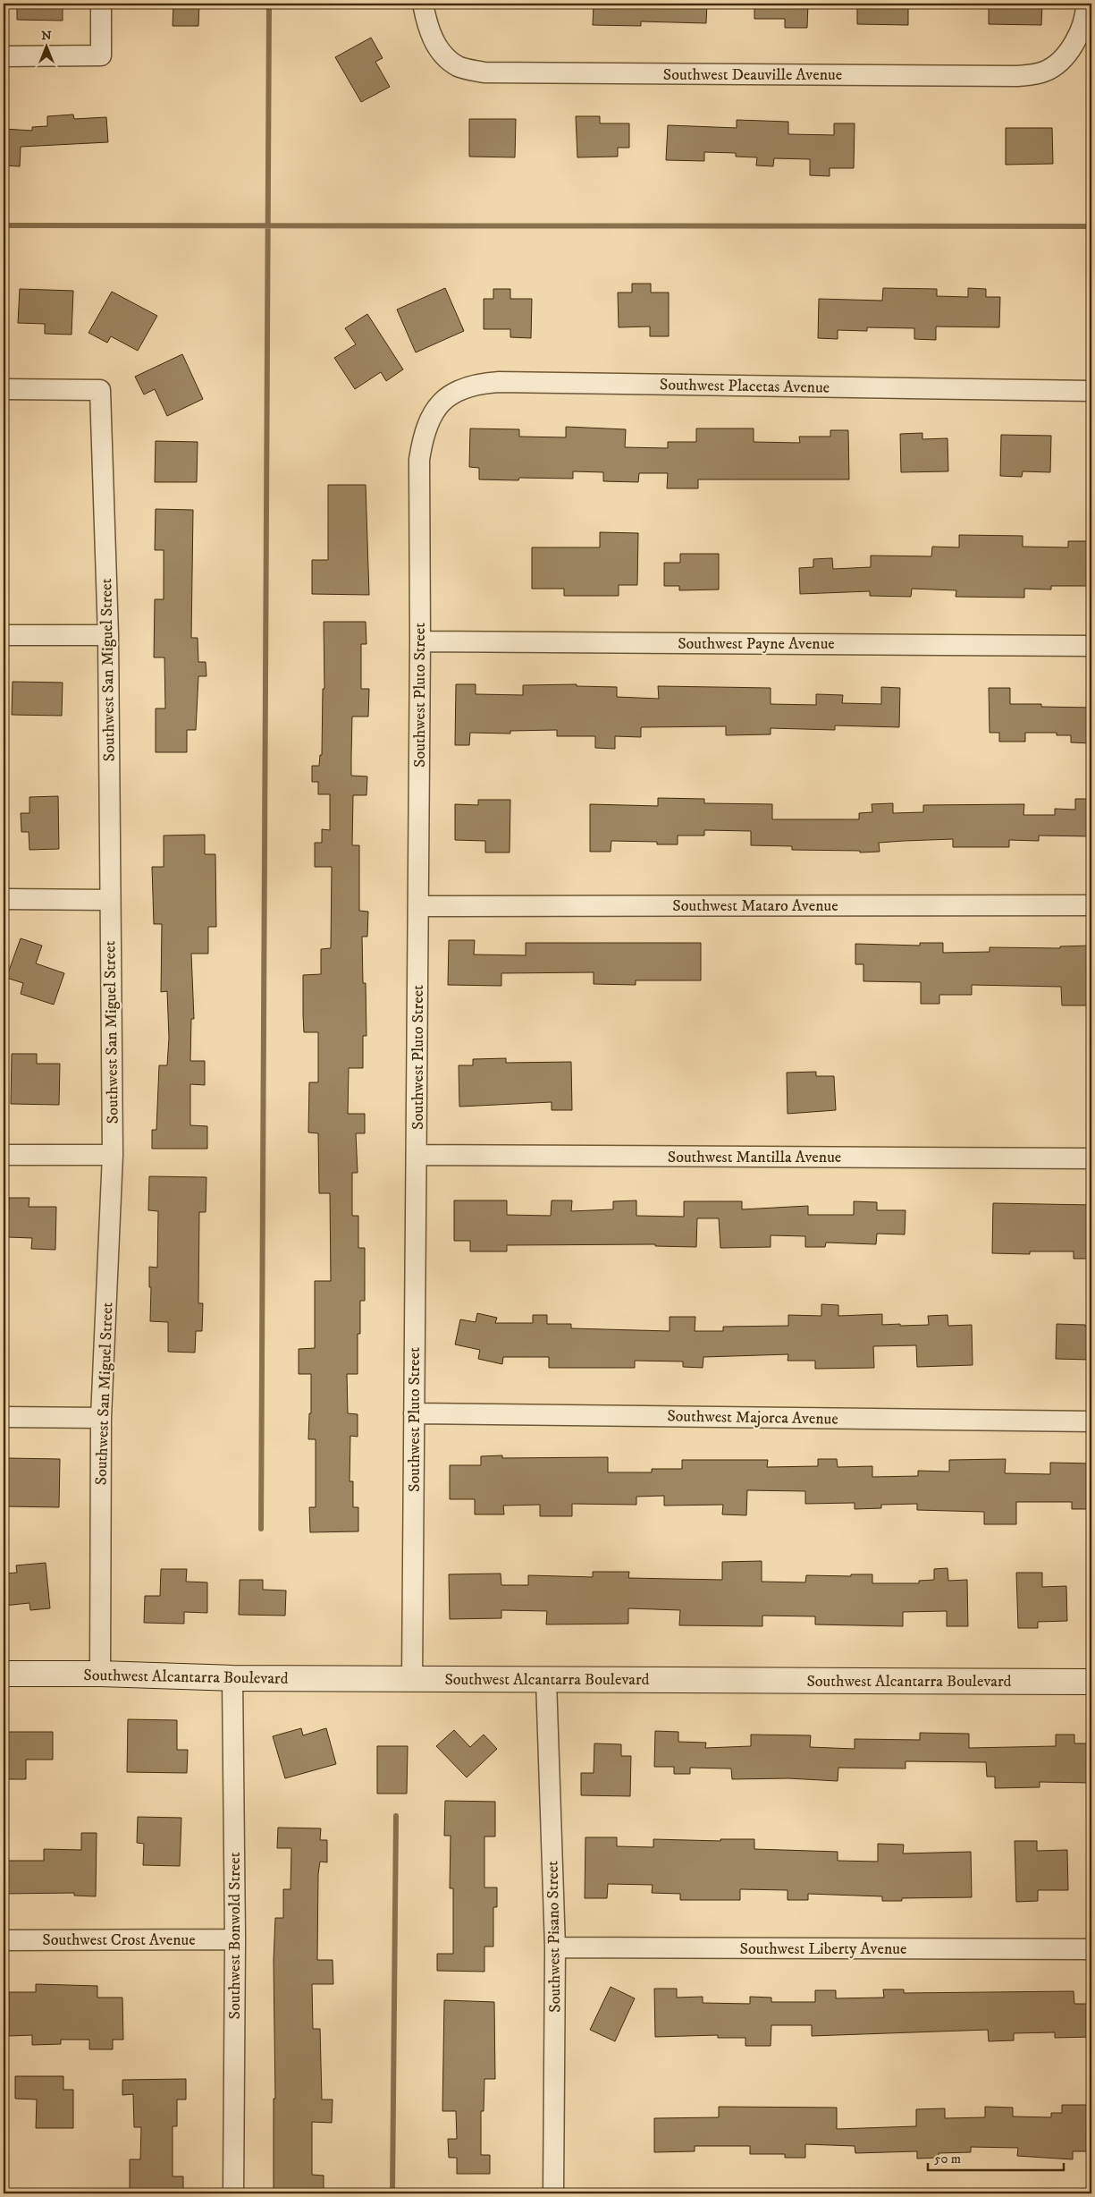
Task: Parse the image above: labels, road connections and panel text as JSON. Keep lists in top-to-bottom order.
{
  "streets": {
    "street": [
      "Southwest Deauville Avenue",
      "Southwest Placetas Avenue",
      "Southwest Payne Avenue",
      "Southwest San Miguel Street",
      "Southwest Pluto Street",
      "Southwest Mataro Avenue",
      "Southwest Mantilla Avenue",
      "Southwest Majorca Avenue",
      "Southwest Alcantarra Boulevard",
      "Southwest Bonwold Street",
      "Southwest Pisano Street",
      "Southwest Crost Avenue",
      "Southwest Liberty Avenue"
    ]
  },
  "crossings": [
    ["Southwest Placetas Avenue", "Southwest Pluto Street"],
    ["Southwest Payne Avenue", "Southwest Pluto Street"],
    ["Southwest San Miguel Street", "Southwest Alcantarra Boulevard"],
    ["Southwest Pluto Street", "Southwest Mataro Avenue"],
    ["Southwest Pluto Street", "Southwest Mantilla Avenue"],
    ["Southwest Pluto Street", "Southwest Majorca Avenue"],
    ["Southwest Pluto Street", "Southwest Alcantarra Boulevard"],
    ["Southwest Alcantarra Boulevard", "Southwest Bonwold Street"],
    ["Southwest Alcantarra Boulevard", "Southwest Pisano Street"],
    ["Southwest Bonwold Street", "Southwest Crost Avenue"],
    ["Southwest Pisano Street", "Southwest Liberty Avenue"]
  ],
  "scale_bar": "50 m",
  "north": "top"
}
